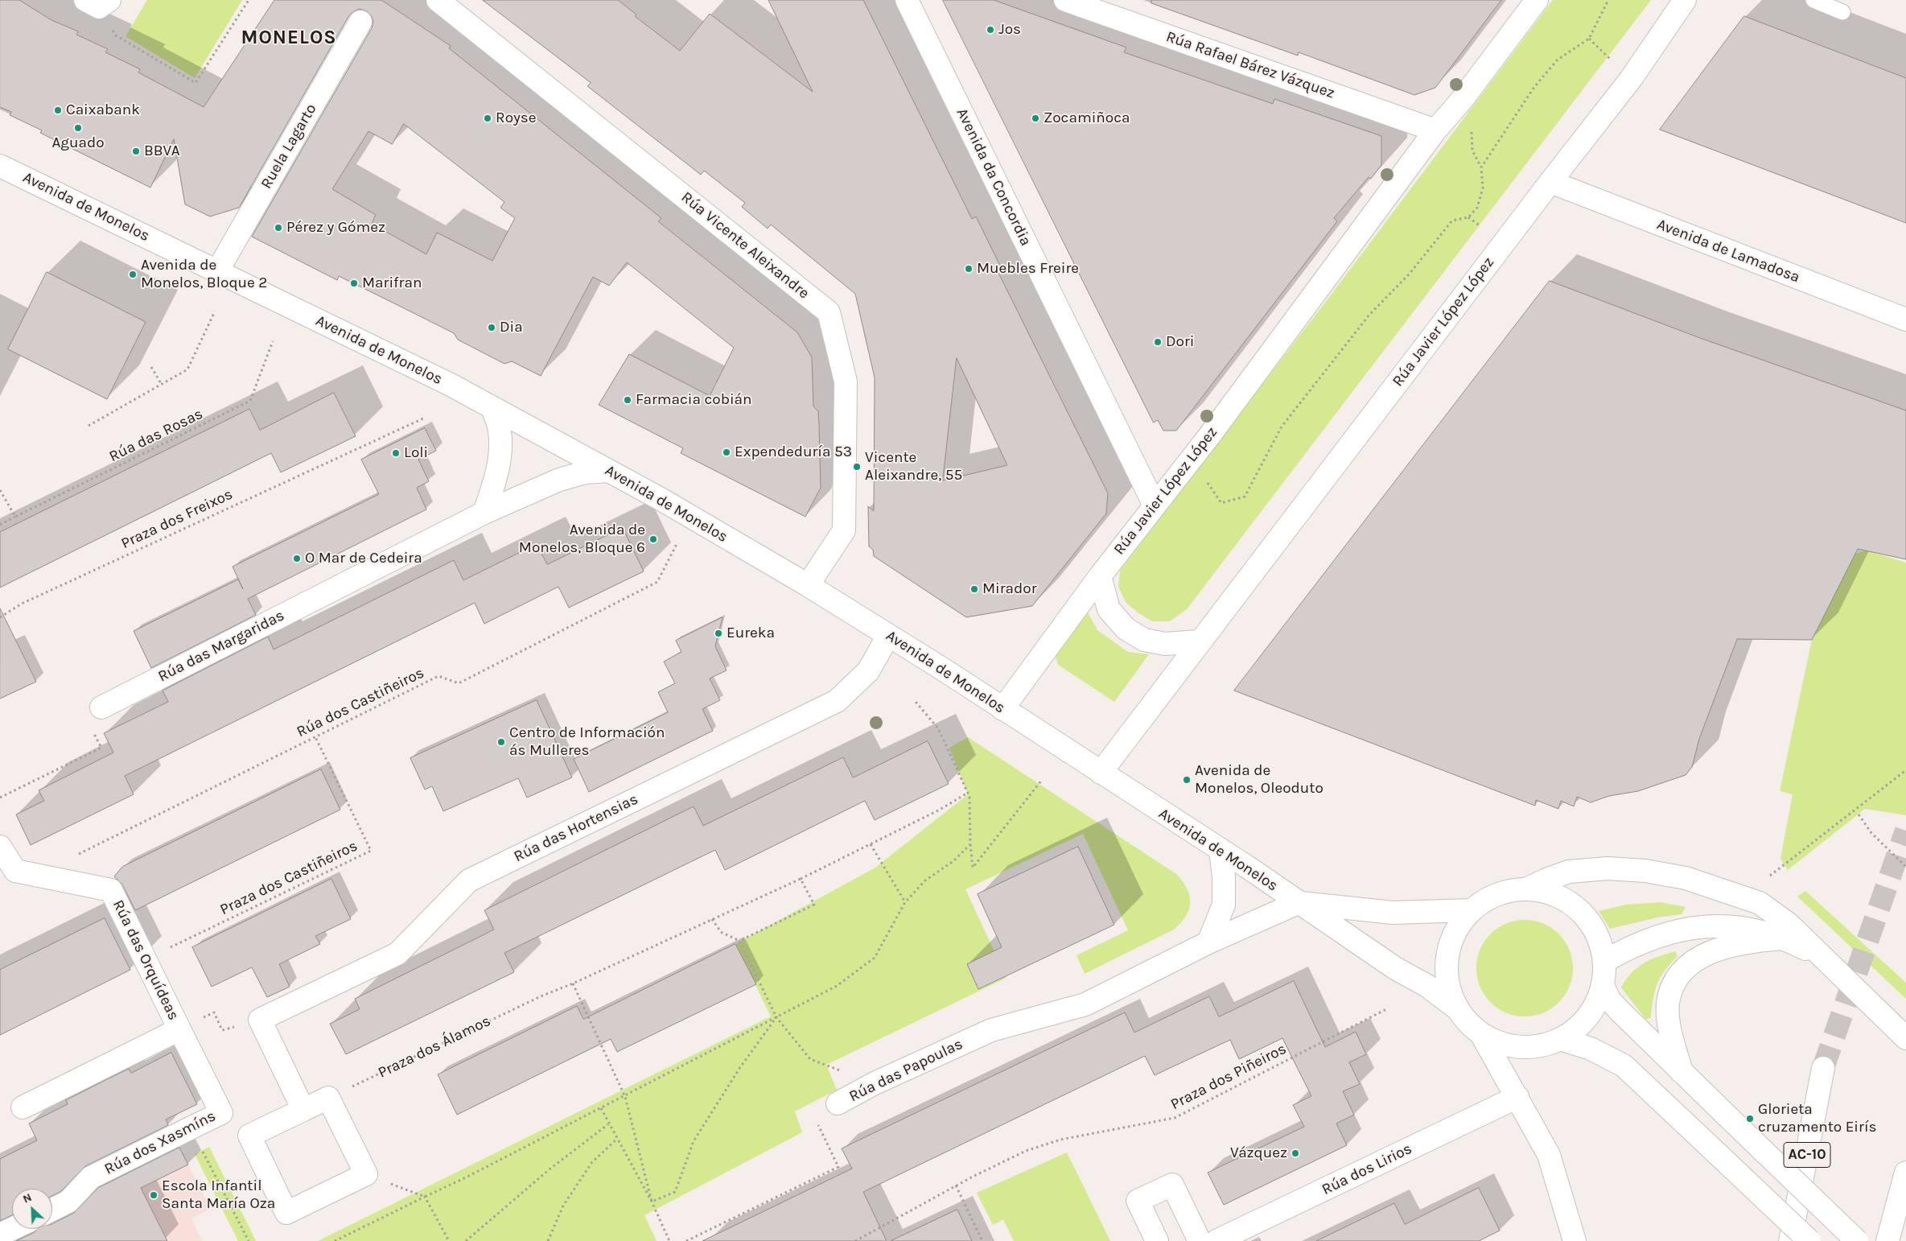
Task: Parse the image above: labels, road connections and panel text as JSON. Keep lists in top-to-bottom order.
{
  "streets": {
    "street": [
      "Rúa Rafael Bárez Vázquez",
      "Ruela Lagarto",
      "Avenida da Concordia",
      "Avenida de Monelos",
      "Rúa Vicente Aleixandre",
      "Avenida de Lamadosa",
      "Rúa Javier López López",
      "Rúa das Margaridas",
      "Rúa das Hortensias",
      "Rúa das Orquídeas",
      "Rúa das Papoulas",
      "Rúa dos Xasmíns",
      "AC-10",
      "Rúa dos Lirios"
    ],
    "path": [
      "Rúa das Rosas",
      "Praza dos Freixos",
      "Rúa dos Castiñeiros",
      "Praza dos Castiñeiros",
      "Praza dos Álamos",
      "Praza dos Piñeiros"
    ]
  },
  "crossings": [
    ["Rúa Rafael Bárez Vázquez", "Rúa Javier López López"],
    ["Ruela Lagarto", "Avenida de Monelos"],
    ["Avenida da Concordia", "Rúa Javier López López"],
    ["Avenida de Monelos", "Rúa Vicente Aleixandre"],
    ["Avenida de Monelos", "Rúa Javier López López"],
    ["Avenida de Monelos", "Rúa das Margaridas"],
    ["Avenida de Monelos", "Rúa das Hortensias"],
    ["Avenida de Monelos", "Rúa das Papoulas"],
    ["Avenida de Lamadosa", "Rúa Javier López López"],
    ["Rúa dos Castiñeiros", "Praza dos Castiñeiros"],
    ["Praza dos Castiñeiros", "Rúa das Orquídeas"],
    ["Rúa das Orquídeas", "Rúa dos Xasmíns"]
  ],
  "districts": ["MONELOS"],
  "places": [
    "Jos",
    "Caixabank",
    "Royse",
    "Zocamiñoca",
    "Aguado",
    "BBVA",
    "Pérez y Gómez",
    "Muebles Freire",
    "Avenida de Monelos, Bloque 2",
    "Marifran",
    "Dia",
    "Dori",
    "Farmacia cobián",
    "Expendeduría 53",
    "Loli",
    "Vicente Aleixandre, 55",
    "Avenida de Monelos, Bloque 6",
    "O Mar de Cedeira",
    "Mirador",
    "Eureka",
    "Centro de Información ás Mulleres",
    "Avenida de Monelos, Oleoduto",
    "Glorieta cruzamento Eirís",
    "Vázquez",
    "Escola Infantil Santa María Oza"
  ],
  "north": "top left"
}
